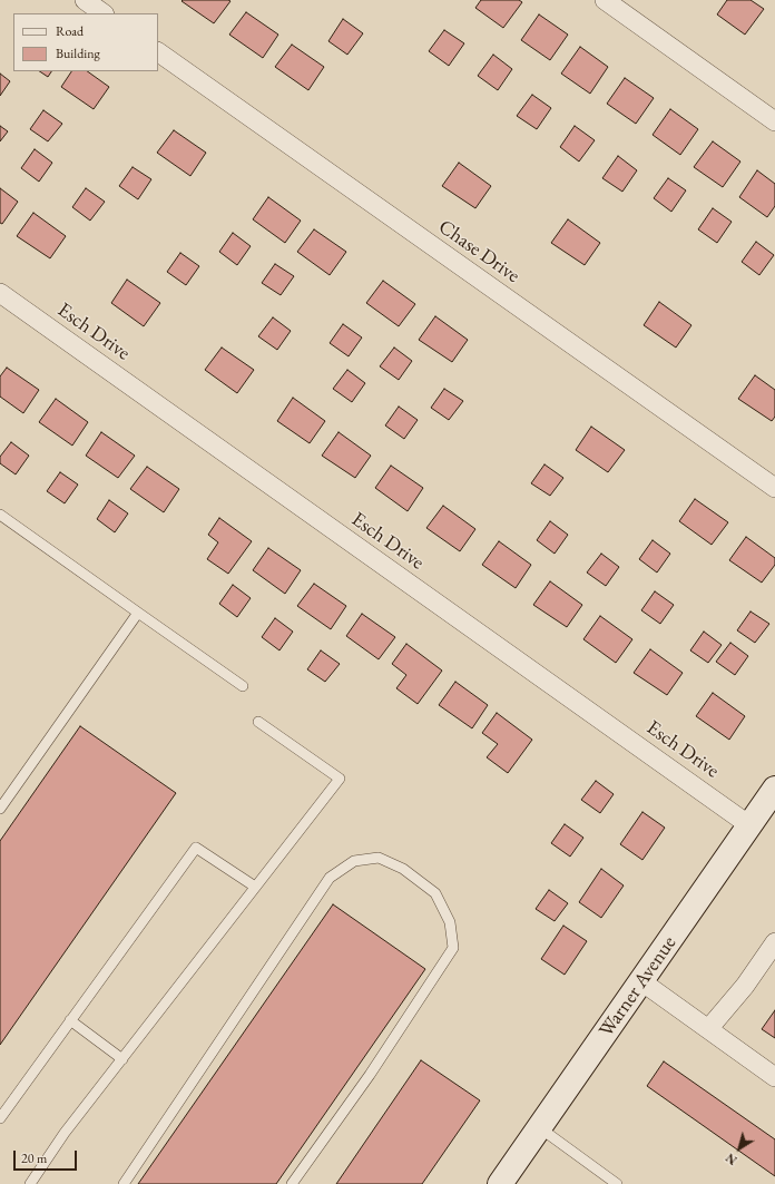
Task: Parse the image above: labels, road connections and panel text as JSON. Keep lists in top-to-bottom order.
{
  "streets": {
    "street": ["Chase Drive", "Esch Drive", "Warner Avenue"]
  },
  "crossings": [
    ["Esch Drive", "Warner Avenue"]
  ],
  "legend": ["Road", "Building"],
  "scale_bar": "20 m",
  "north": "bottom left"
}
